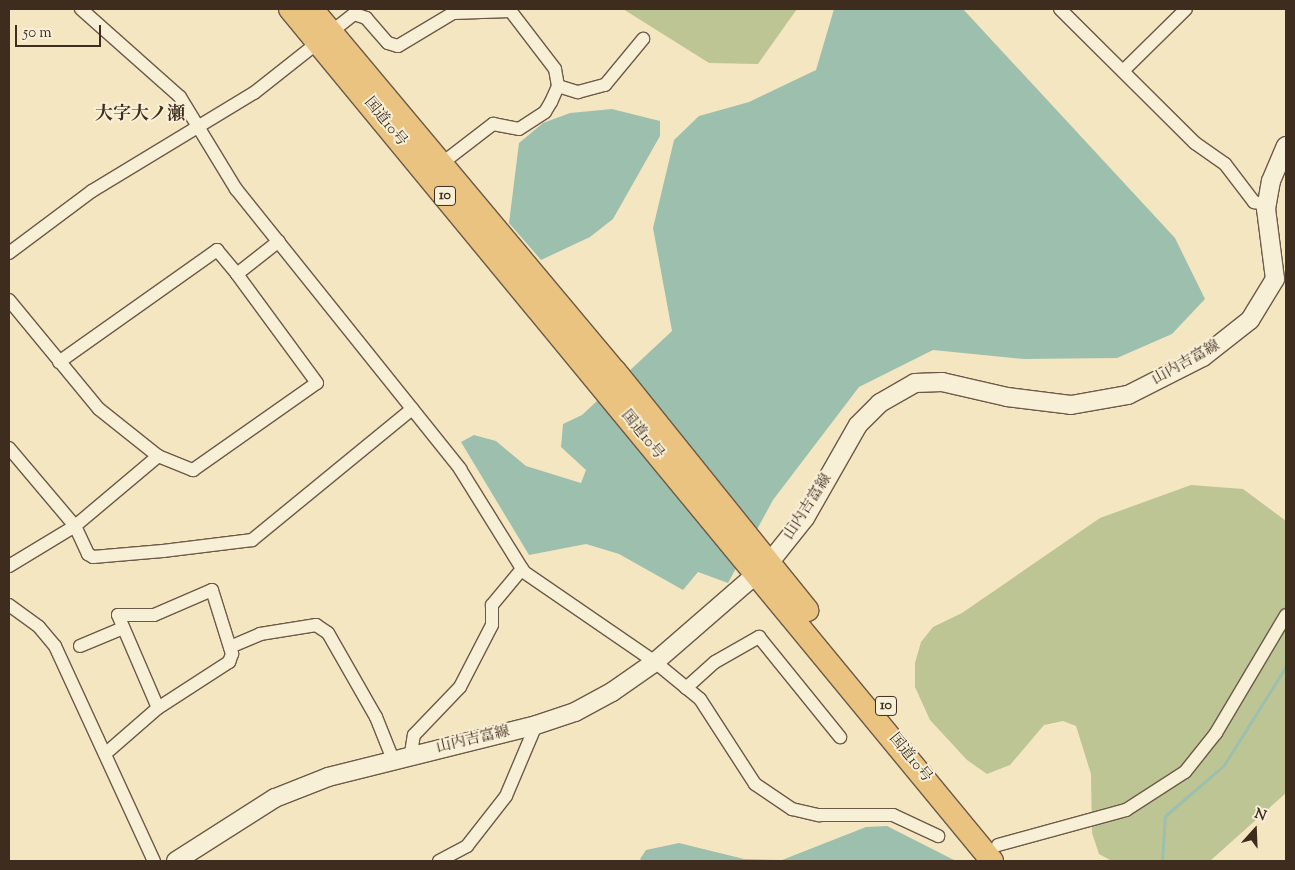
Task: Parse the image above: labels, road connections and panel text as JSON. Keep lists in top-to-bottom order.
{
  "streets": {
    "highway": ["国道10号", "10"],
    "main road": ["山内吉富線"]
  },
  "crossings": [
    ["国道10号", "山内吉富線"]
  ],
  "districts": ["大字大ノ瀬"],
  "scale_bar": "50 m",
  "north": "top"
}
